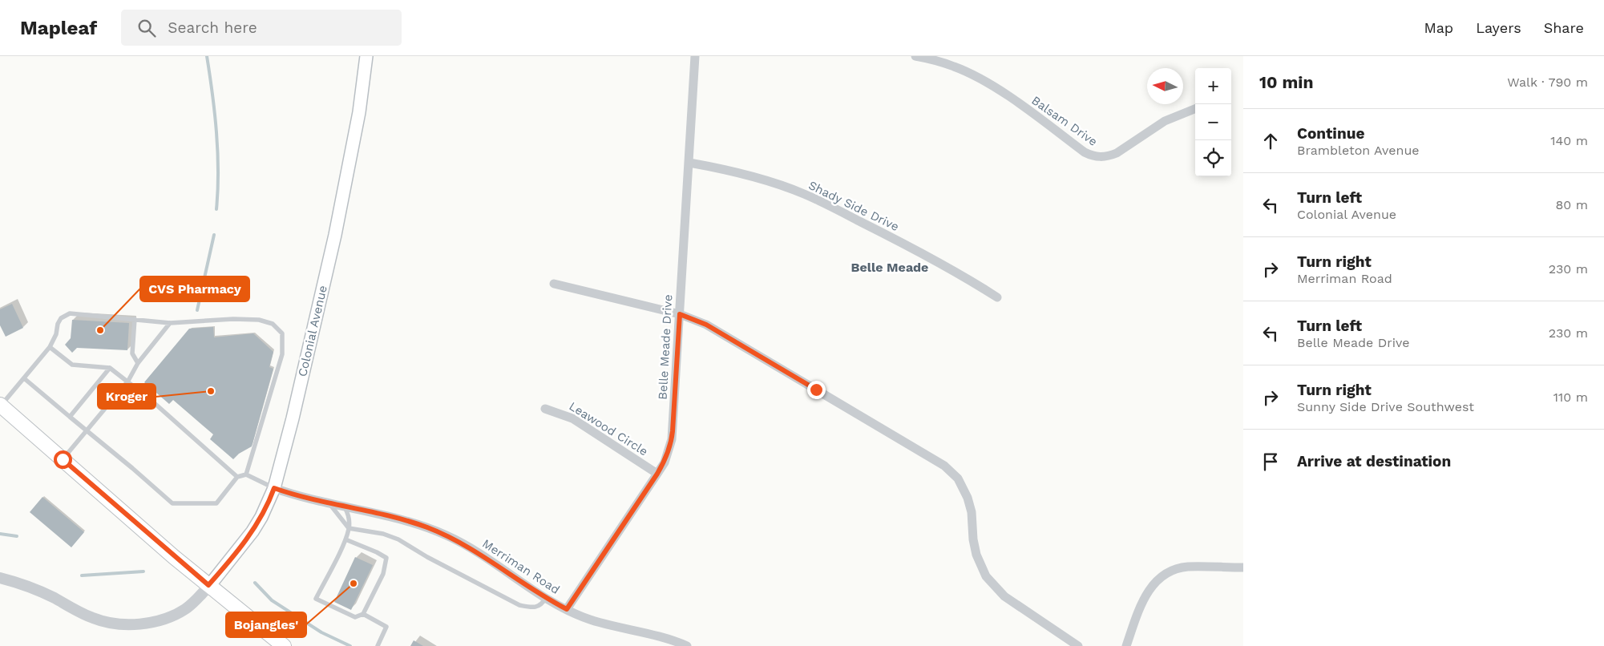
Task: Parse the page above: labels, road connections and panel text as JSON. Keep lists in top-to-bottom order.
{
  "streets": {
    "main road": ["Colonial Avenue"],
    "street": [
      "Balsam Drive",
      "Shady Side Drive",
      "Belle Meade Drive",
      "Leawood Circle",
      "Merriman Road"
    ]
  },
  "crossings": [
    ["Shady Side Drive", "Belle Meade Drive"],
    ["Colonial Avenue", "Merriman Road"],
    ["Belle Meade Drive", "Leawood Circle"],
    ["Belle Meade Drive", "Merriman Road"]
  ],
  "districts": ["Belle Meade"],
  "places": ["CVS Pharmacy", "Kroger", "Bojangles'"],
  "north": "left",
  "page": {
    "header": "Mapleaf",
    "search": "Search here",
    "nav": ["Map", "Layers", "Share"],
    "heading": ["10 min", "Walk · 790 m"],
    "map_buttons": ["+", "−"],
    "list": [
      ["Continue", "Brambleton Avenue", "140 m"],
      ["Turn left", "Colonial Avenue", "80 m"],
      ["Turn right", "Merriman Road", "230 m"],
      ["Turn left", "Belle Meade Drive", "230 m"],
      ["Turn right", "Sunny Side Drive Southwest", "110 m"],
      "Arrive at destination"
    ]
  }
}
